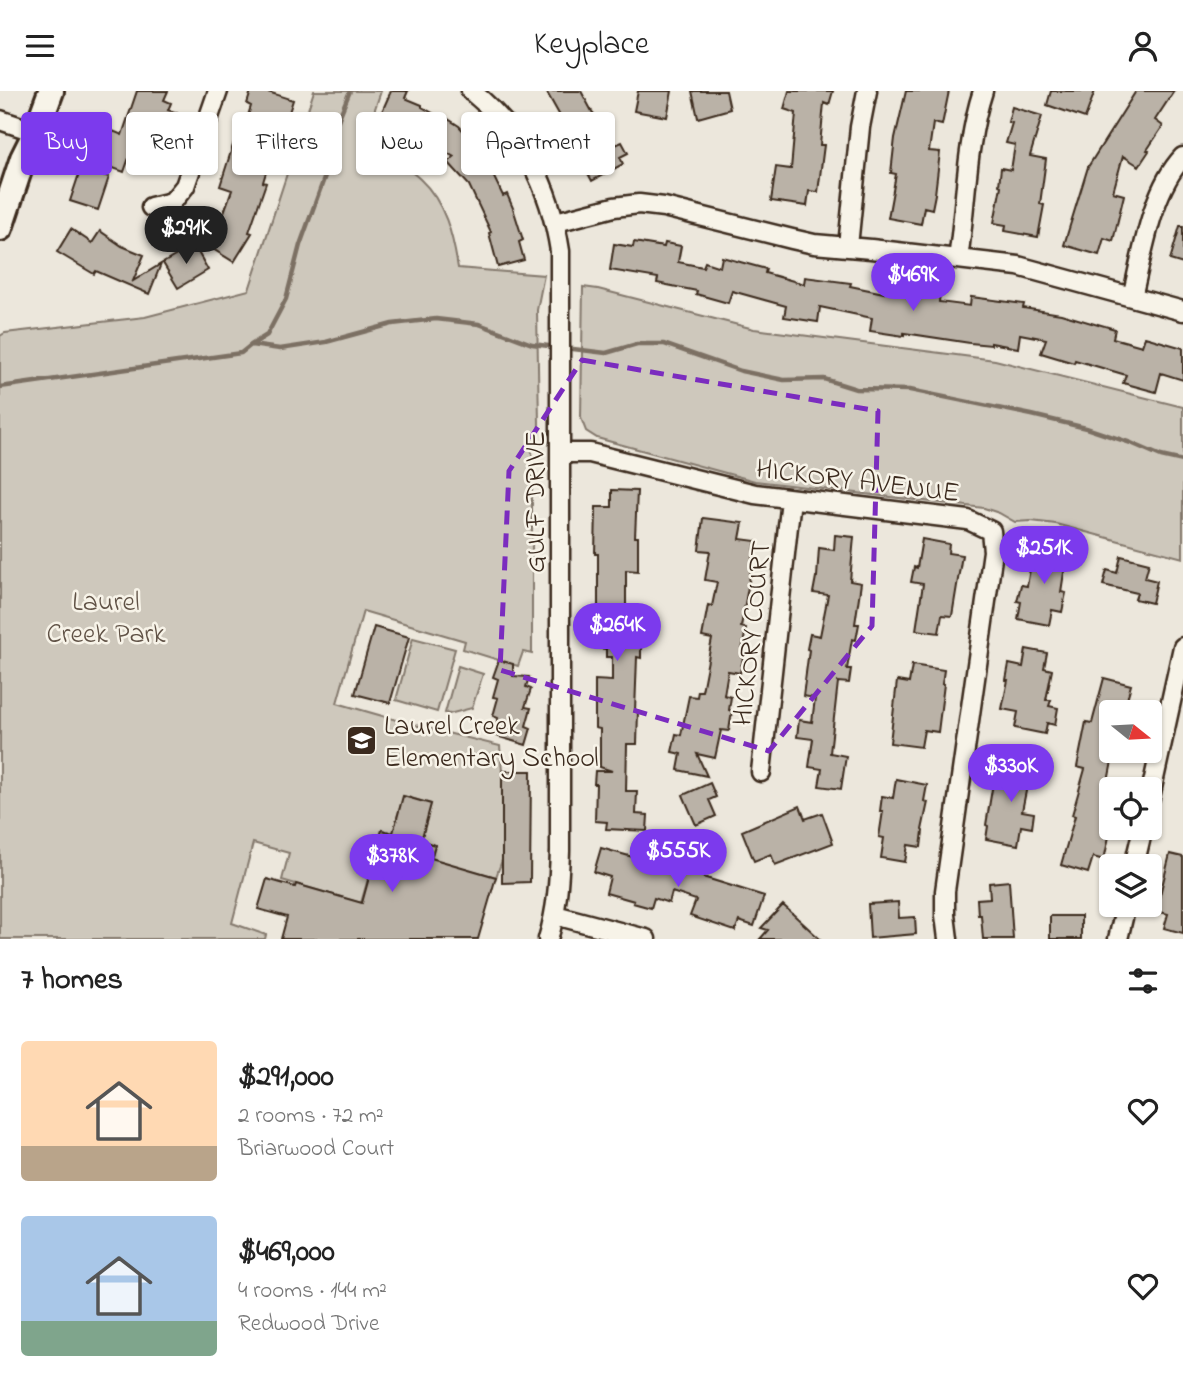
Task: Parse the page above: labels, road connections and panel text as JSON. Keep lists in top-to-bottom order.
{
  "streets": {
    "street": ["HICKORY AVENUE", "GULF DRIVE", "HICKORY COURT"]
  },
  "crossings": [
    ["HICKORY AVENUE", "GULF DRIVE"],
    ["HICKORY AVENUE", "HICKORY COURT"]
  ],
  "parks": ["Laurel Creek Park"],
  "places": {
    "school or university": ["Laurel Creek Elementary School"]
  },
  "north": "right",
  "page": {
    "header": "Keyplace",
    "chip": [
      "Buy",
      "Rent",
      "Filters",
      "New",
      "Apartment"
    ],
    "price": [
      "$291K",
      "$469K",
      "$251K",
      "$264K",
      "$330K",
      "$555K",
      "$378K"
    ],
    "heading": "7 homes",
    "list": [
      {
        "name": "$291,000",
        "note": "2 rooms · 72 m² · Briarwood Court"
      },
      {
        "name": "$469,000",
        "note": "4 rooms · 144 m² · Redwood Drive"
      }
    ]
  }
}
